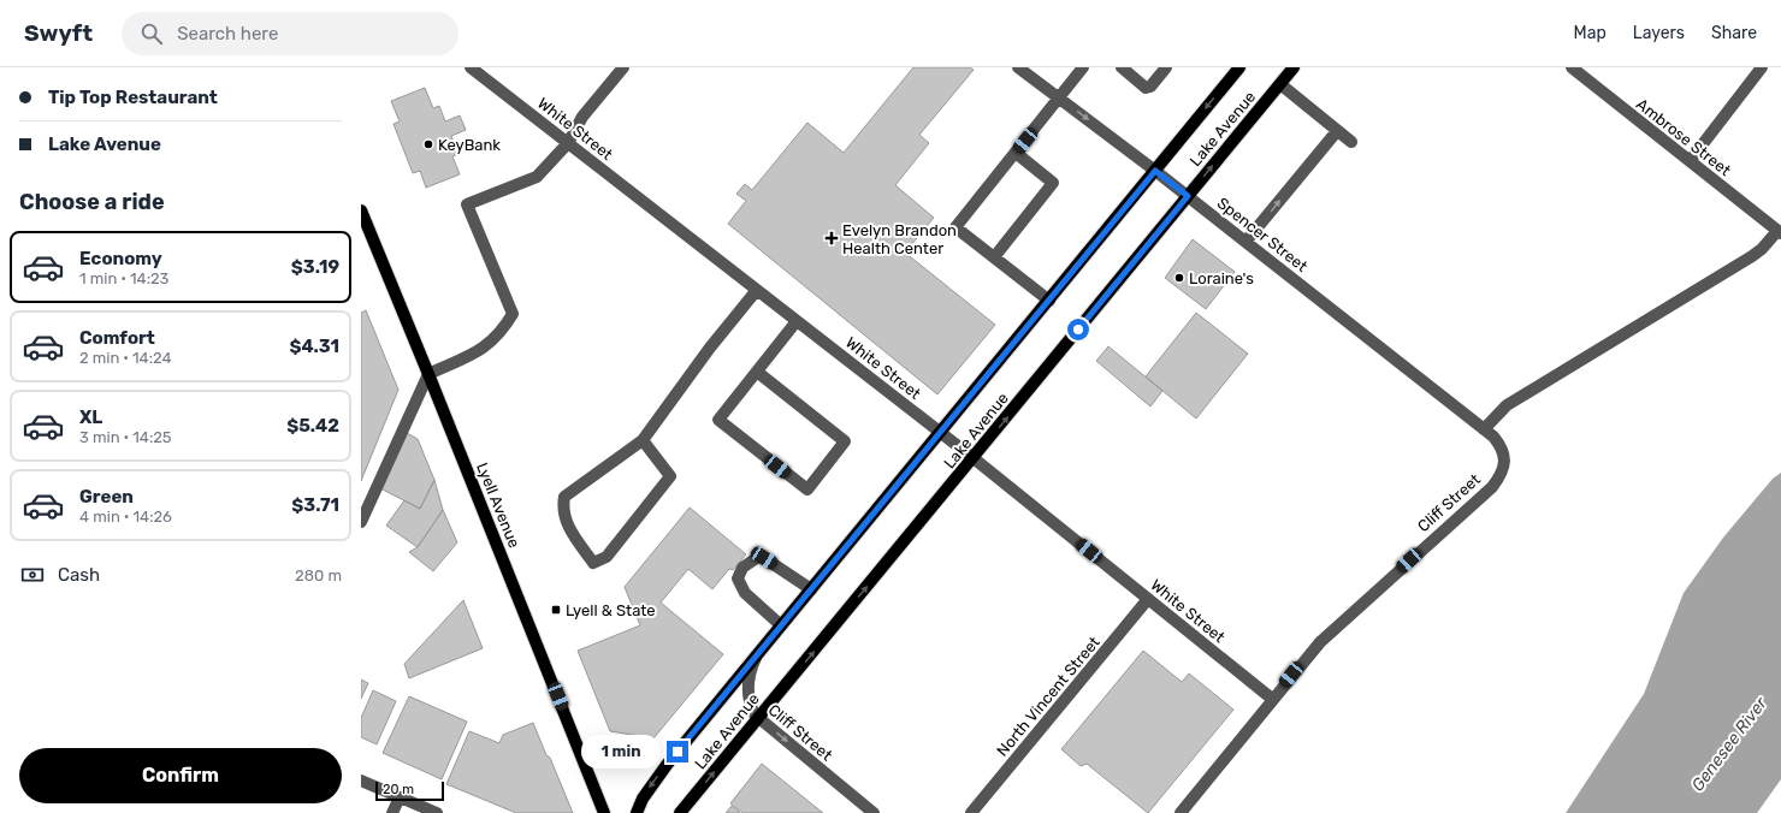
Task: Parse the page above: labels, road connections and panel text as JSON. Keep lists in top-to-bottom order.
{
  "streets": {
    "main road": ["Lake Avenue", "Lyell Avenue"],
    "street": [
      "White Street",
      "Ambrose Street",
      "Spencer Street",
      "Cliff Street",
      "North Vincent Street"
    ]
  },
  "crossings": [
    ["White Street", "Lake Avenue"],
    ["White Street", "Cliff Street"],
    ["White Street", "North Vincent Street"],
    ["Lake Avenue", "Spencer Street"],
    ["Lake Avenue", "Cliff Street"],
    ["Spencer Street", "Cliff Street"]
  ],
  "water": ["Genesee River"],
  "places": {
    "other": ["KeyBank", "Loraine's"],
    "health": ["Evelyn Brandon Health Center"],
    "transit": ["Lyell & State"]
  },
  "scale_bar": "20 m",
  "page": {
    "header": "Swyft",
    "search": "Search here",
    "nav": ["Map", "Layers", "Share"],
    "banner": ["Tip Top Restaurant", "Lake Avenue"],
    "heading": "Choose a ride",
    "list": [
      {
        "name": "Economy",
        "note": "1 min · 14:23",
        "value": "$3.19"
      },
      {
        "name": "Comfort",
        "note": "2 min · 14:24",
        "value": "$4.31"
      },
      {
        "name": "XL",
        "note": "3 min · 14:25",
        "value": "$5.42"
      },
      {
        "name": "Green",
        "note": "4 min · 14:26",
        "value": "$3.71"
      }
    ],
    "pay": ["Cash", "280 m"],
    "bubble": "1 min",
    "buttons": "Confirm",
    "scale": "20 m"
  }
}
